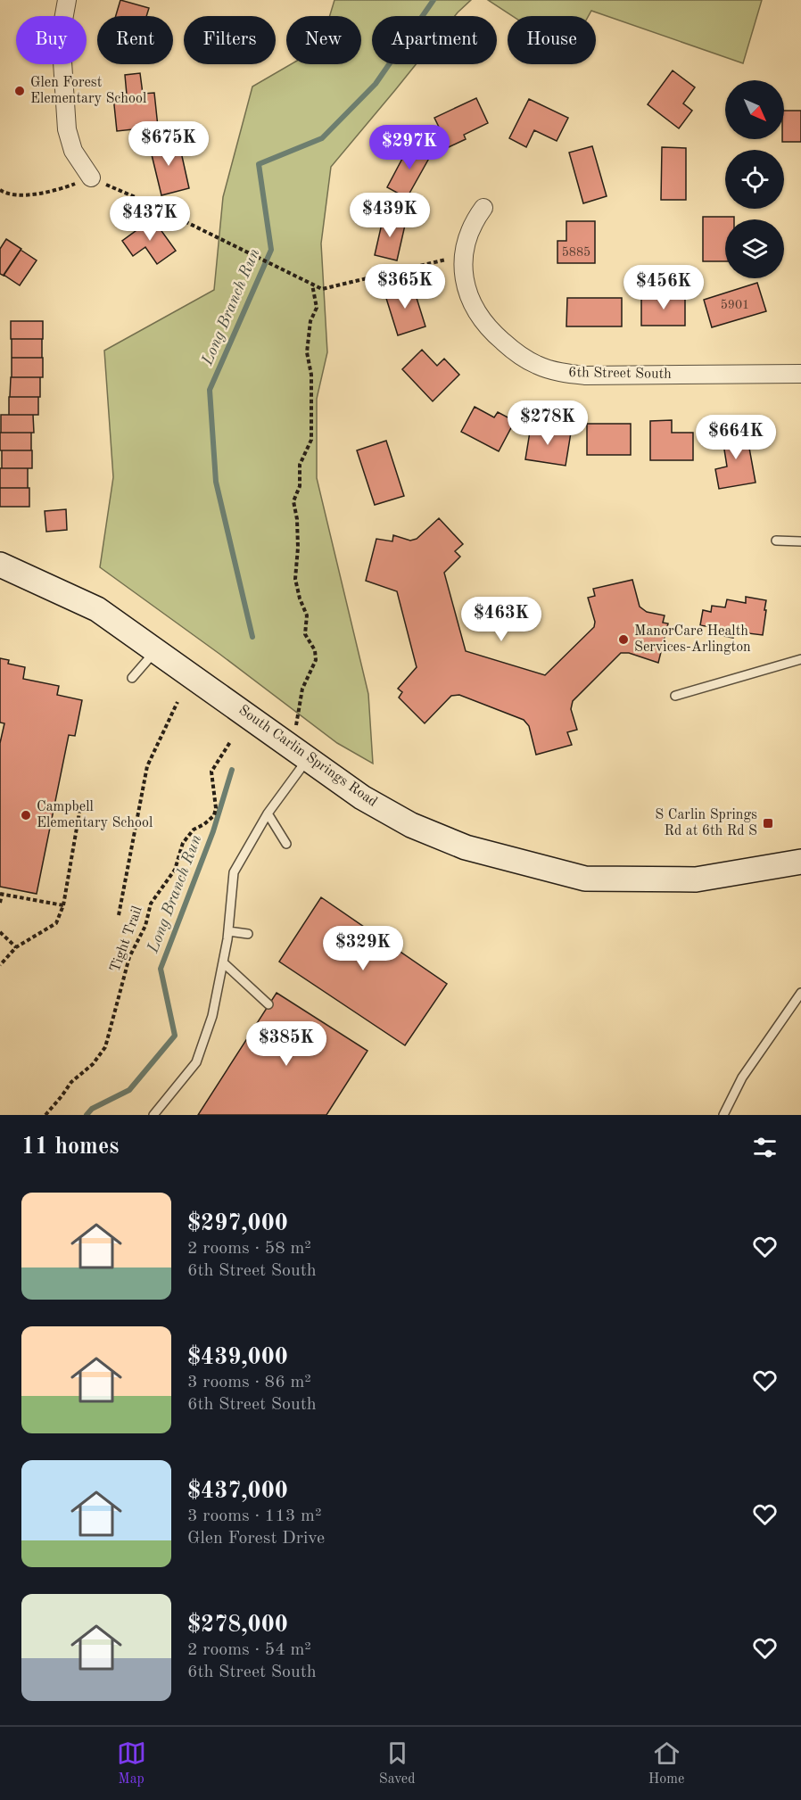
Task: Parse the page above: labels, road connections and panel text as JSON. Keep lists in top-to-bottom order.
{
  "streets": {
    "main road": ["South Carlin Springs Road"],
    "street": ["6th Street South"],
    "path": ["Tight Trail"]
  },
  "water": ["Long Branch Run"],
  "places": {
    "other": ["Glen Forest Elementary School", "ManorCare Health Services-Arlington", "Campbell Elementary School"],
    "transit": ["S Carlin Springs Rd at 6th Rd S"]
  },
  "house_numbers": ["5885", "5901"],
  "north": "bottom right",
  "page": {
    "chip": [
      "Buy",
      "Rent",
      "Filters",
      "New",
      "Apartment",
      "House"
    ],
    "price": [
      "$675K",
      "$297K",
      "$439K",
      "$437K",
      "$365K",
      "$456K",
      "$278K",
      "$664K",
      "$463K",
      "$329K",
      "$385K"
    ],
    "heading": "11 homes",
    "list": [
      {
        "name": "$297,000",
        "note": "2 rooms · 58 m² · 6th Street South"
      },
      {
        "name": "$439,000",
        "note": "3 rooms · 86 m² · 6th Street South"
      },
      {
        "name": "$437,000",
        "note": "3 rooms · 113 m² · Glen Forest Drive"
      },
      {
        "name": "$278,000",
        "note": "2 rooms · 54 m² · 6th Street South"
      }
    ],
    "tabs": ["Map", "Saved", "Home"]
  }
}
